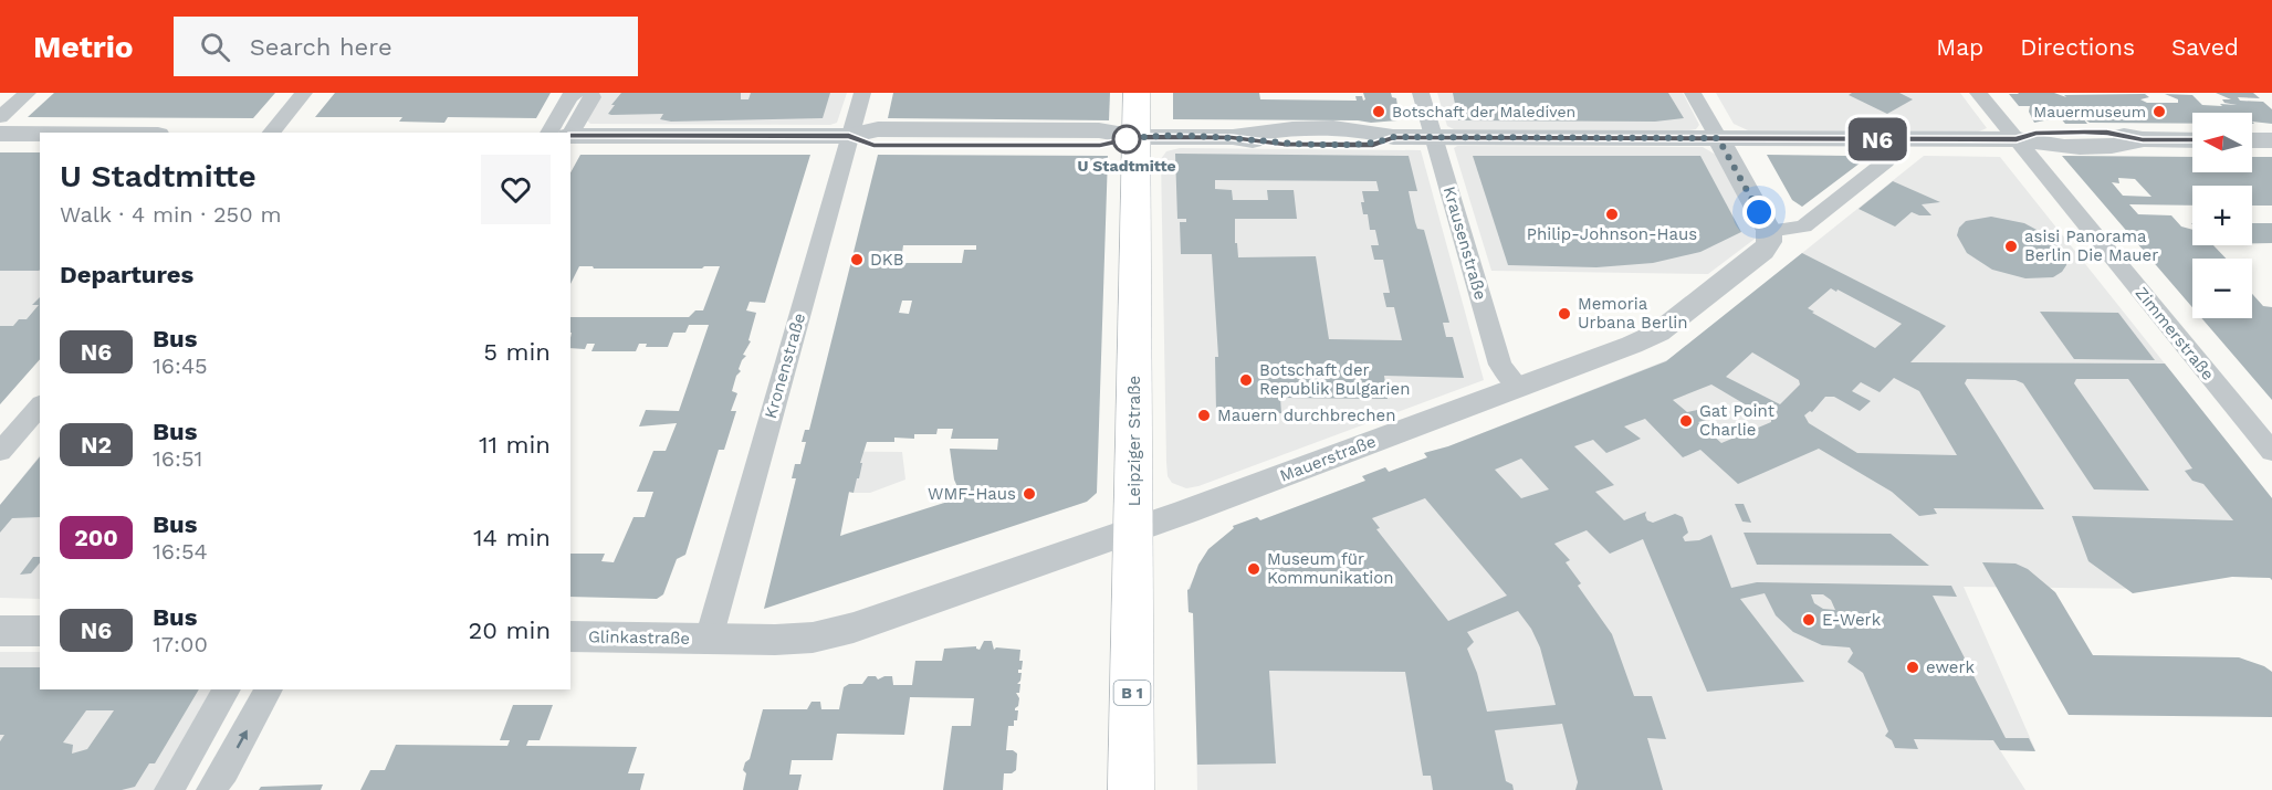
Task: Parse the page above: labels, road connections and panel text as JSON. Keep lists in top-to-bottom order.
{
  "streets": {
    "main road": ["Leipziger Straße", "B 1"],
    "street": [
      "Krausenstraße",
      "Zimmerstraße",
      "Kronenstraße",
      "Mauerstraße",
      "Glinkastraße"
    ]
  },
  "crossings": [
    ["Krausenstraße", "Mauerstraße"],
    ["Kronenstraße", "Mauerstraße"],
    ["Kronenstraße", "Glinkastraße"],
    ["Leipziger Straße", "Mauerstraße"],
    ["Mauerstraße", "Glinkastraße"]
  ],
  "places": [
    "Botschaft der Malediven",
    "Mauermuseum",
    "U Stadtmitte",
    "Philip-Johnson-Haus",
    "asisi Panorama Berlin Die Mauer",
    "DKB",
    "Memoria Urbana Berlin",
    "Botschaft der Republik Bulgarien",
    "Mauern durchbrechen",
    "Gat Point Charlie",
    "WMF-Haus",
    "Museum für Kommunikation",
    "E-Werk",
    "ewerk"
  ],
  "lines": ["bus line N6"],
  "north": "left",
  "page": {
    "header": "Metrio",
    "search": "Search here",
    "nav": ["Map", "Directions", "Saved"],
    "on_map": "N6",
    "map_buttons": ["+", "−"],
    "heading": [
      ["U Stadtmitte", "Walk · 4 min · 250 m"],
      "Departures"
    ],
    "list": [
      {
        "mark": "N6",
        "name": "Bus",
        "note": "16:45",
        "value": "5 min"
      },
      {
        "mark": "N2",
        "name": "Bus",
        "note": "16:51",
        "value": "11 min"
      },
      {
        "mark": "200",
        "name": "Bus",
        "note": "16:54",
        "value": "14 min"
      },
      {
        "mark": "N6",
        "name": "Bus",
        "note": "17:00",
        "value": "20 min"
      }
    ]
  }
}
